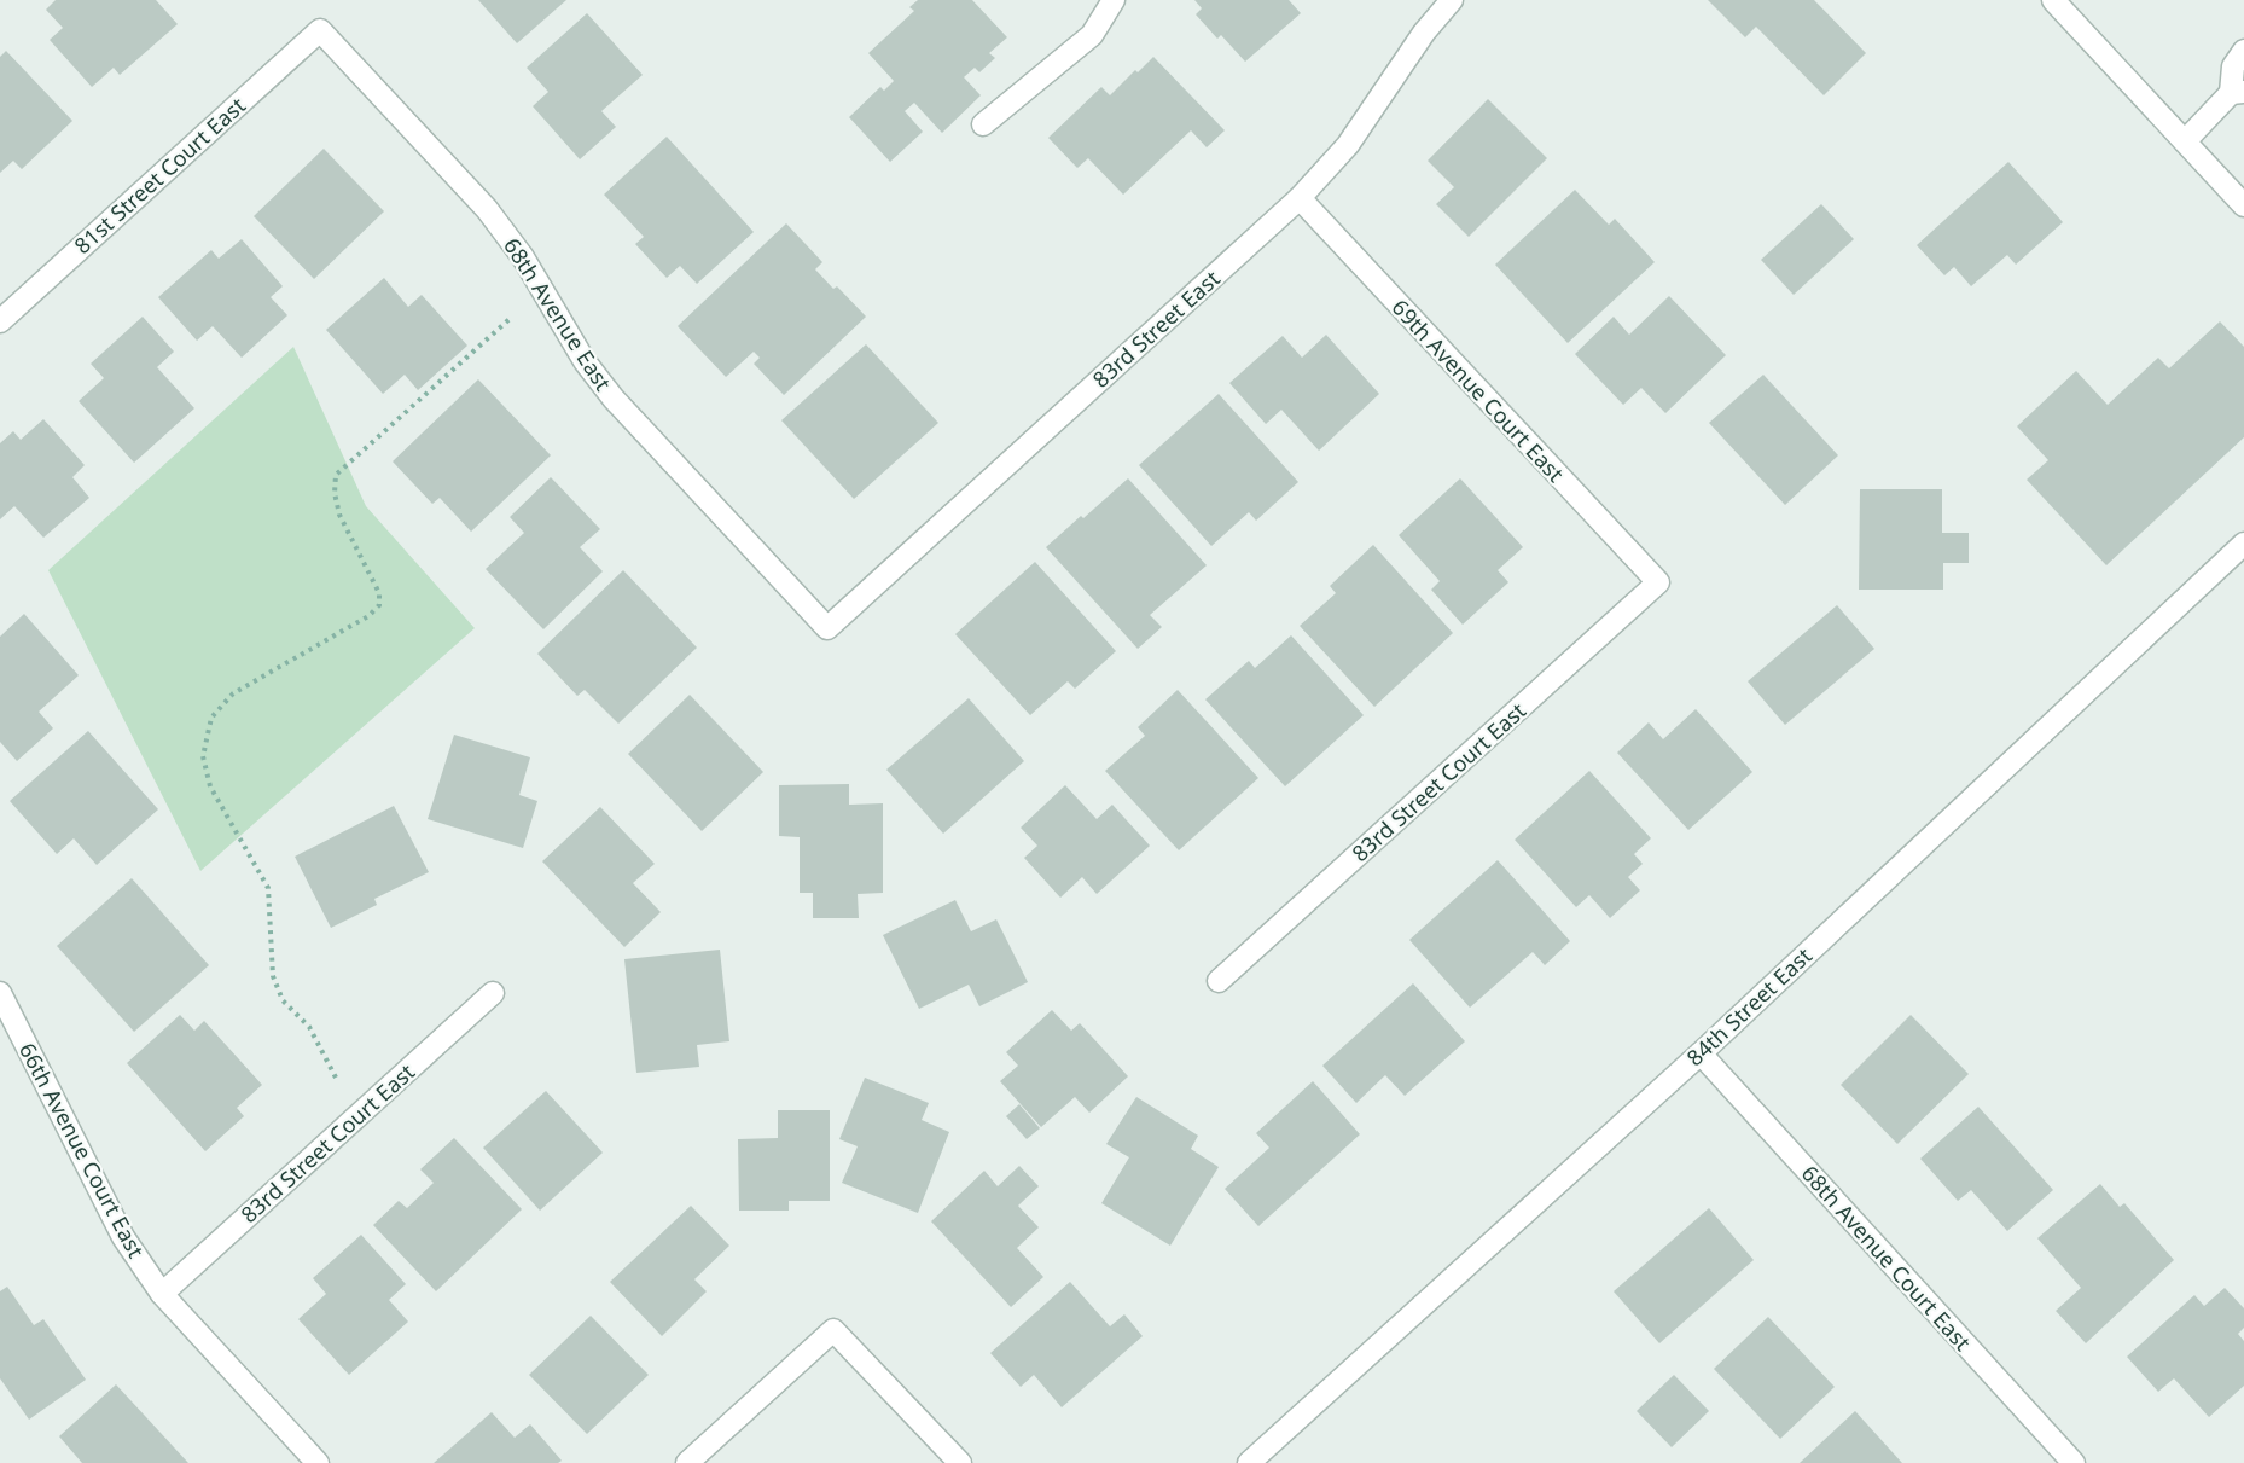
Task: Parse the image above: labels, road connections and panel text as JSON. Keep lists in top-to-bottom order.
{
  "streets": {
    "street": [
      "81st Street Court East",
      "68th Avenue East",
      "83rd Street East",
      "69th Avenue Court East",
      "83rd Street Court East",
      "84th Street East",
      "66th Avenue Court East",
      "68th Avenue Court East"
    ]
  },
  "crossings": [
    ["81st Street Court East", "68th Avenue East"],
    ["68th Avenue East", "83rd Street East"],
    ["83rd Street East", "69th Avenue Court East"],
    ["69th Avenue Court East", "83rd Street Court East"],
    ["83rd Street Court East", "66th Avenue Court East"],
    ["84th Street East", "68th Avenue Court East"]
  ]
}
